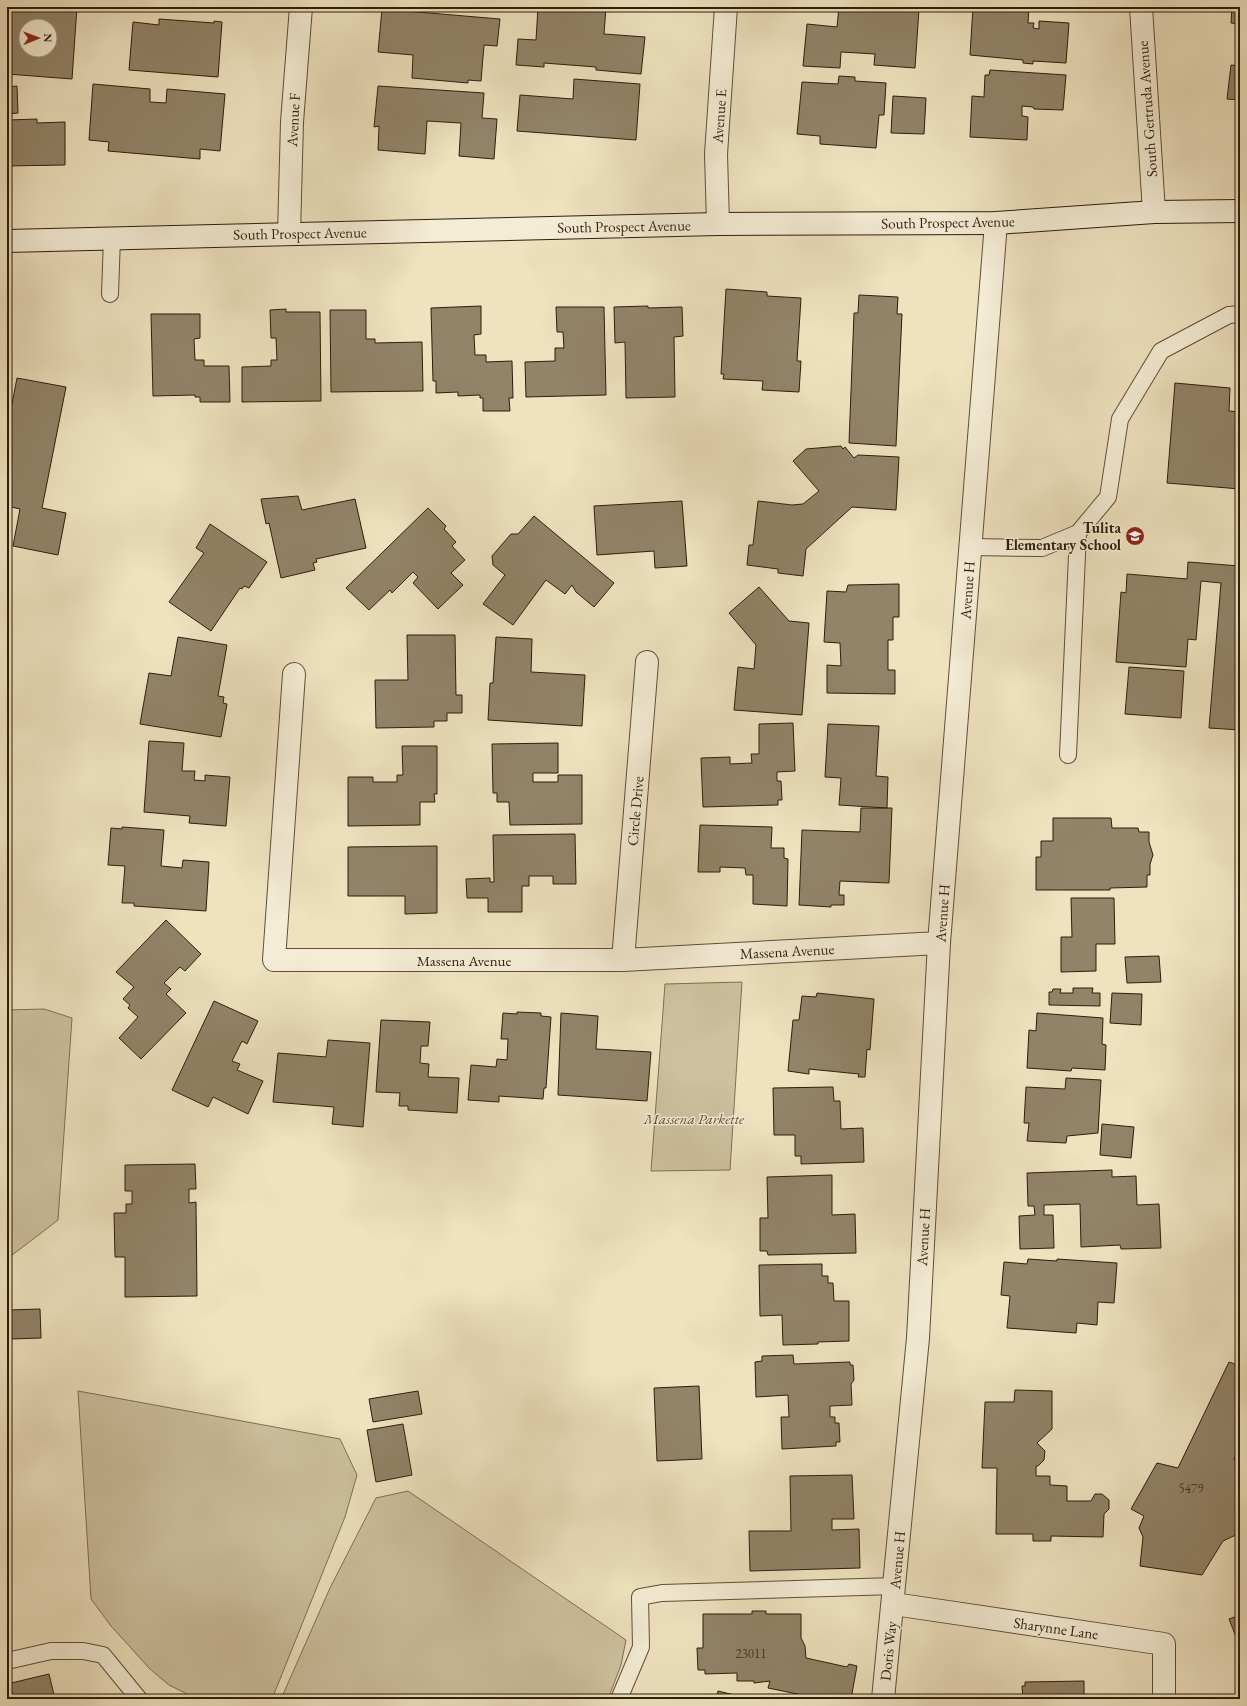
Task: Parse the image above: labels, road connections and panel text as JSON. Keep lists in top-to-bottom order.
{
  "streets": {
    "street": [
      "South Gertruda Avenue",
      "Avenue E",
      "Avenue F",
      "South Prospect Avenue",
      "Avenue H",
      "Circle Drive",
      "Massena Avenue",
      "Sharynne Lane",
      "Doris Way"
    ]
  },
  "crossings": [
    ["South Gertruda Avenue", "South Prospect Avenue"],
    ["Avenue E", "South Prospect Avenue"],
    ["Avenue F", "South Prospect Avenue"],
    ["South Prospect Avenue", "Avenue H"],
    ["Avenue H", "Massena Avenue"],
    ["Avenue H", "Sharynne Lane"],
    ["Avenue H", "Doris Way"],
    ["Circle Drive", "Massena Avenue"],
    ["Sharynne Lane", "Doris Way"]
  ],
  "parks": ["Massena Parkette"],
  "places": {
    "school or university": ["Tulita Elementary School"]
  },
  "house_numbers": ["5479", "23011"],
  "north": "right"
}
